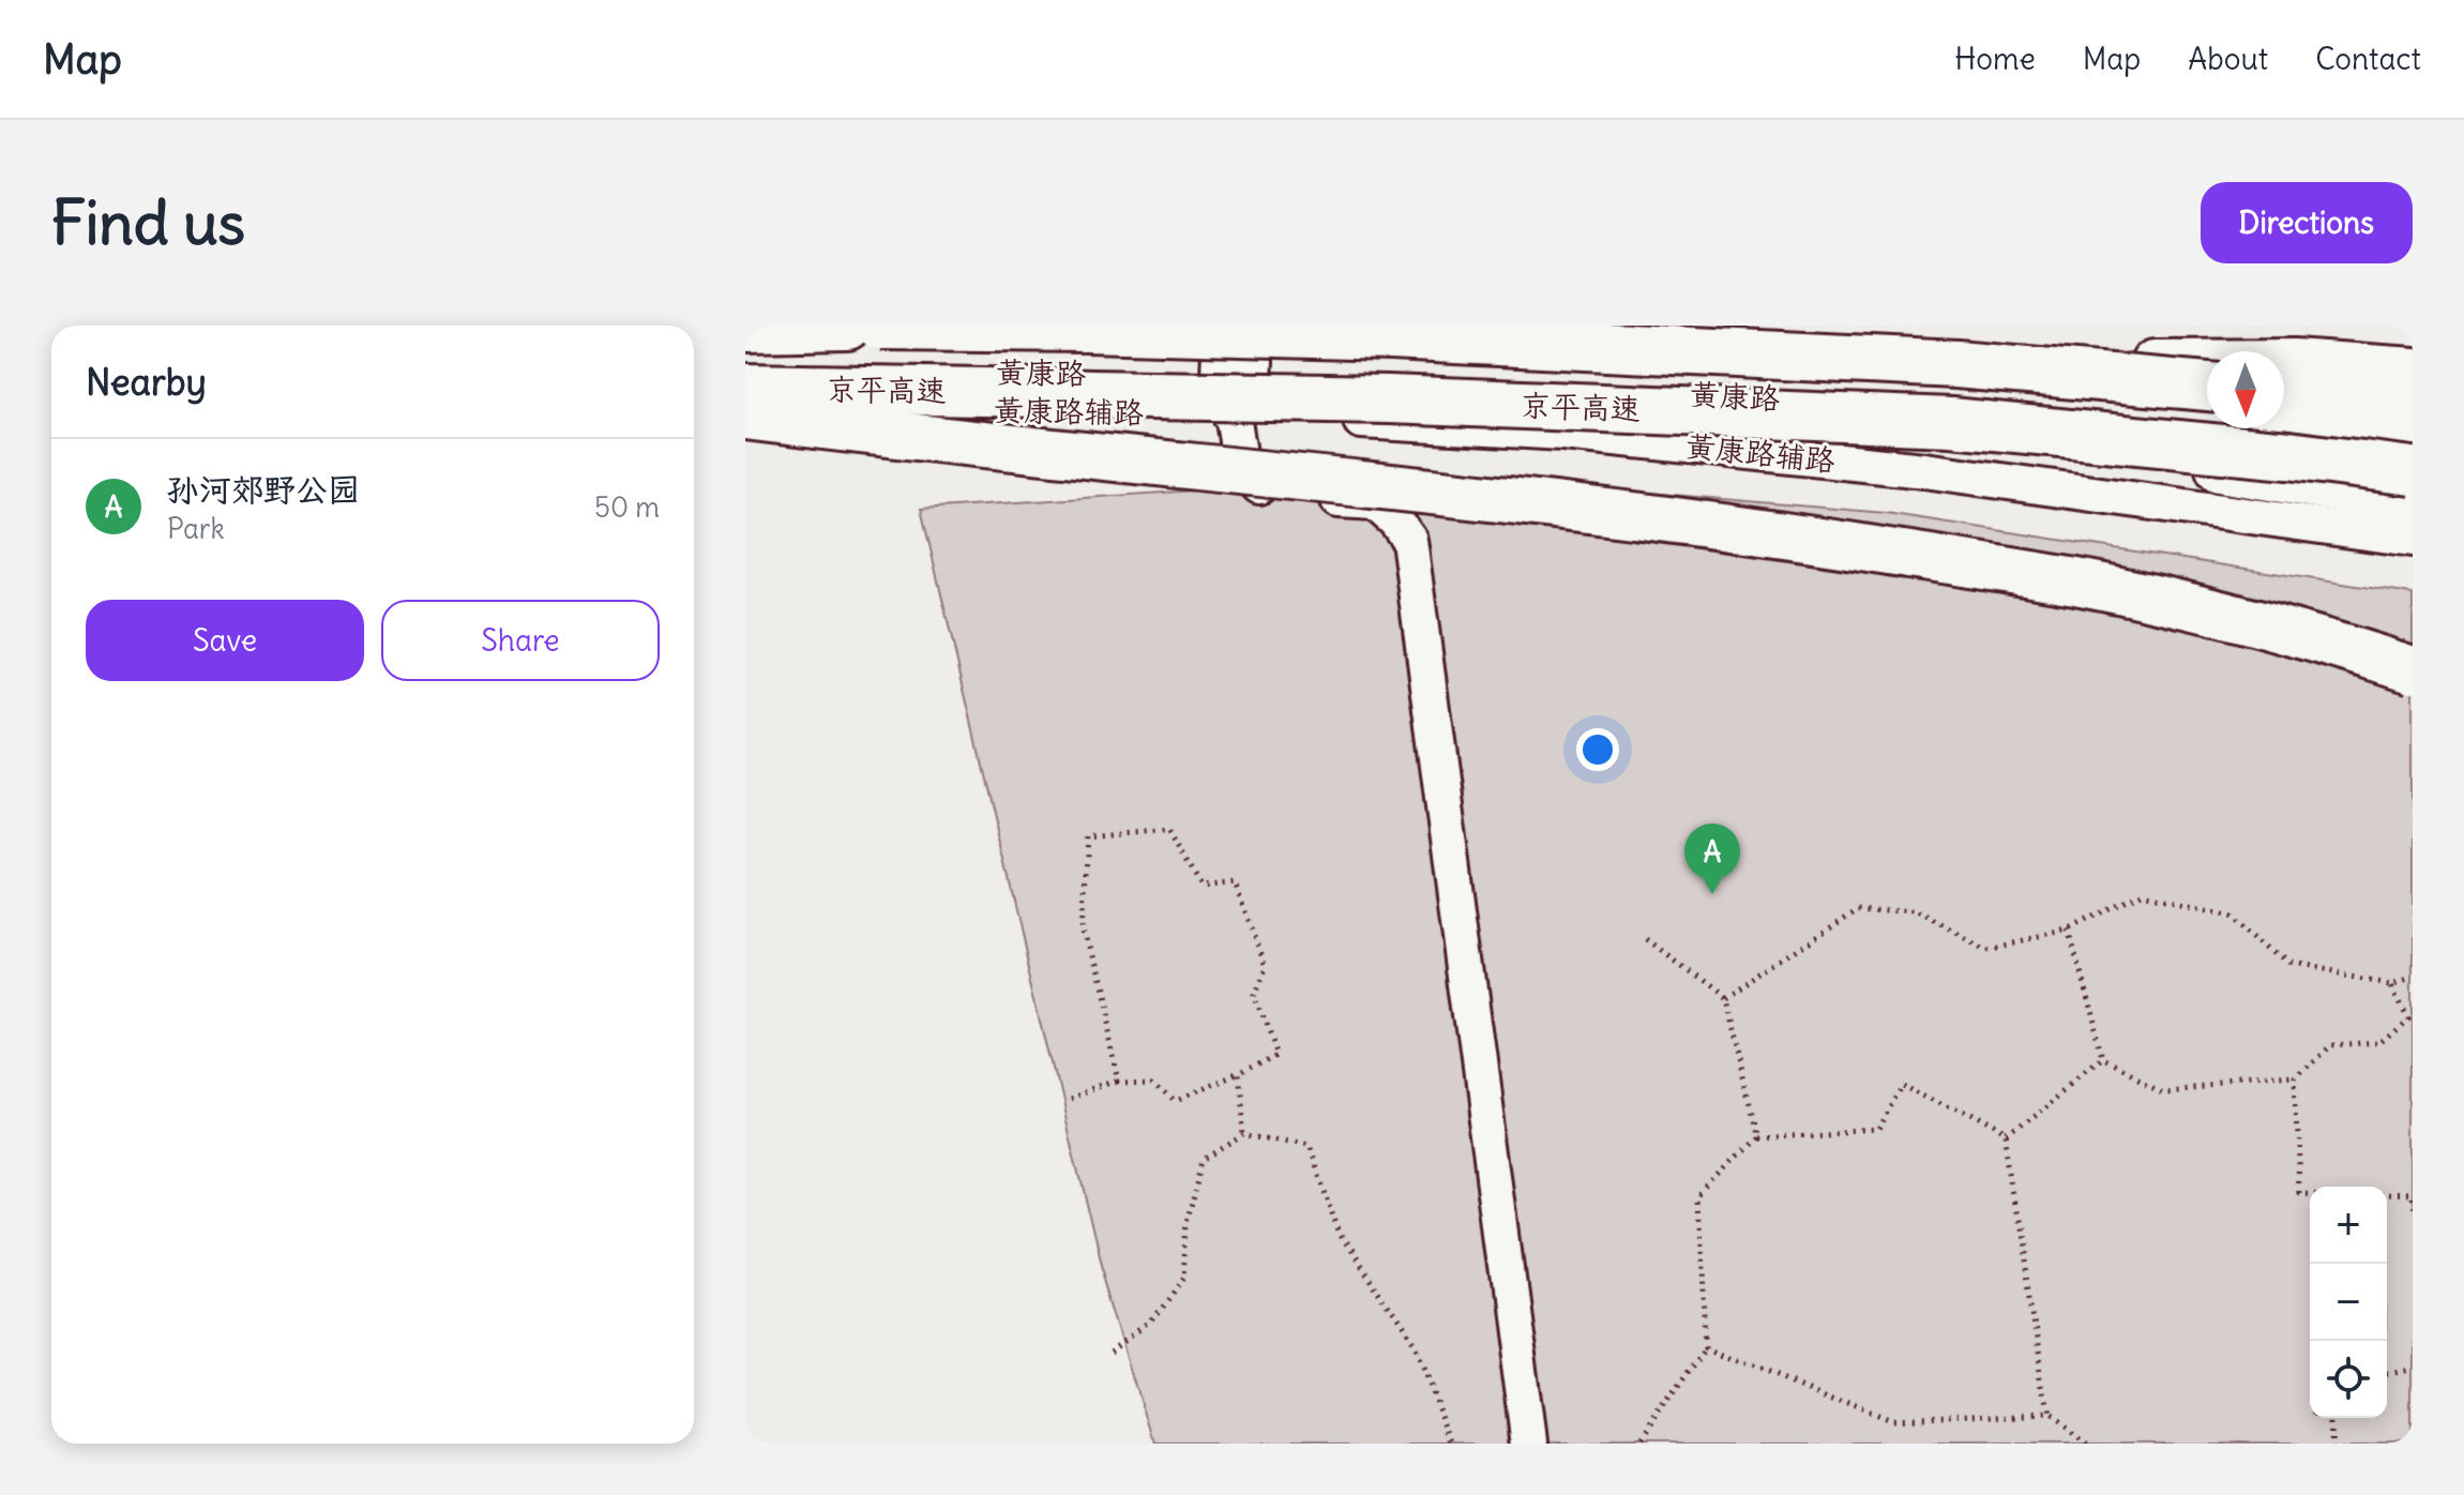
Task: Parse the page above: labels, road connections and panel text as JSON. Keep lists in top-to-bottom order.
{
  "streets": {
    "highway": ["京平高速"],
    "main road": ["黄康路"],
    "street": ["黄康路辅路"]
  },
  "north": "bottom",
  "page": {
    "header": "Map",
    "nav": [
      "Home",
      "Map",
      "About",
      "Contact"
    ],
    "buttons": [
      "Directions",
      ["Save", "Share"]
    ],
    "title": "Find us",
    "heading": "Nearby",
    "list": [
      {
        "mark": "A",
        "name": "孙河郊野公园",
        "note": "Park",
        "value": "50 m"
      }
    ],
    "pins": "A",
    "map_buttons": ["+", "−"]
  }
}
